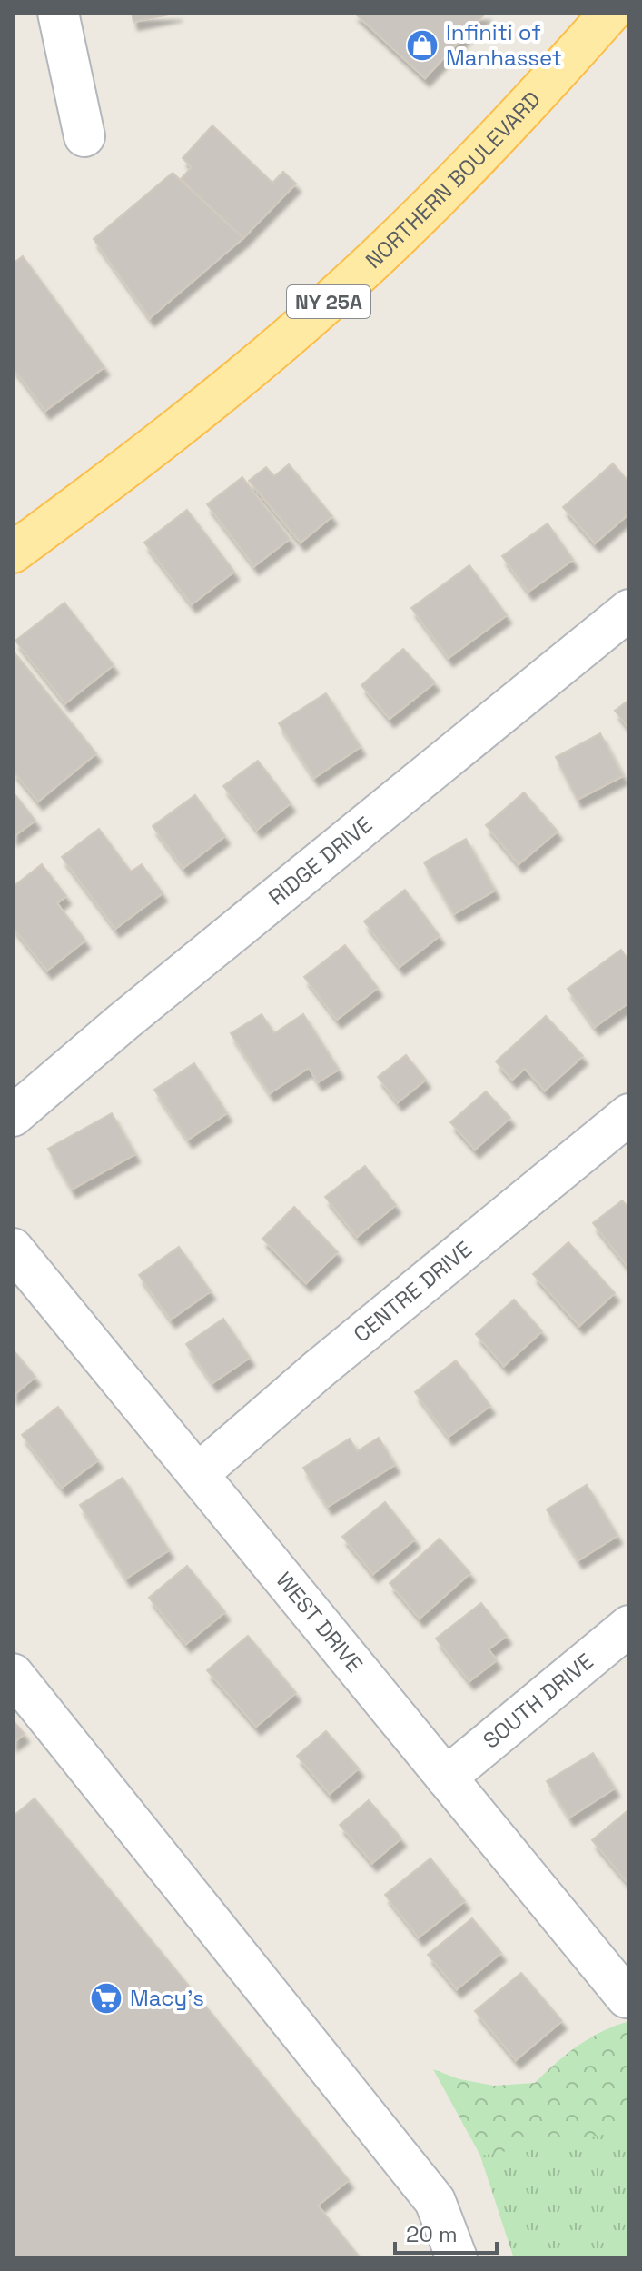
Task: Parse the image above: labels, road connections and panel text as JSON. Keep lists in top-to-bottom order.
{
  "streets": {
    "main road": ["NORTHERN BOULEVARD", "NY 25A"],
    "street": [
      "RIDGE DRIVE",
      "CENTRE DRIVE",
      "WEST DRIVE",
      "SOUTH DRIVE"
    ]
  },
  "crossings": [
    ["CENTRE DRIVE", "WEST DRIVE"],
    ["WEST DRIVE", "SOUTH DRIVE"]
  ],
  "places": {
    "shop": ["Infiniti of Manhasset"],
    "supermarket": ["Macy's"]
  },
  "scale_bar": "20 m"
}
